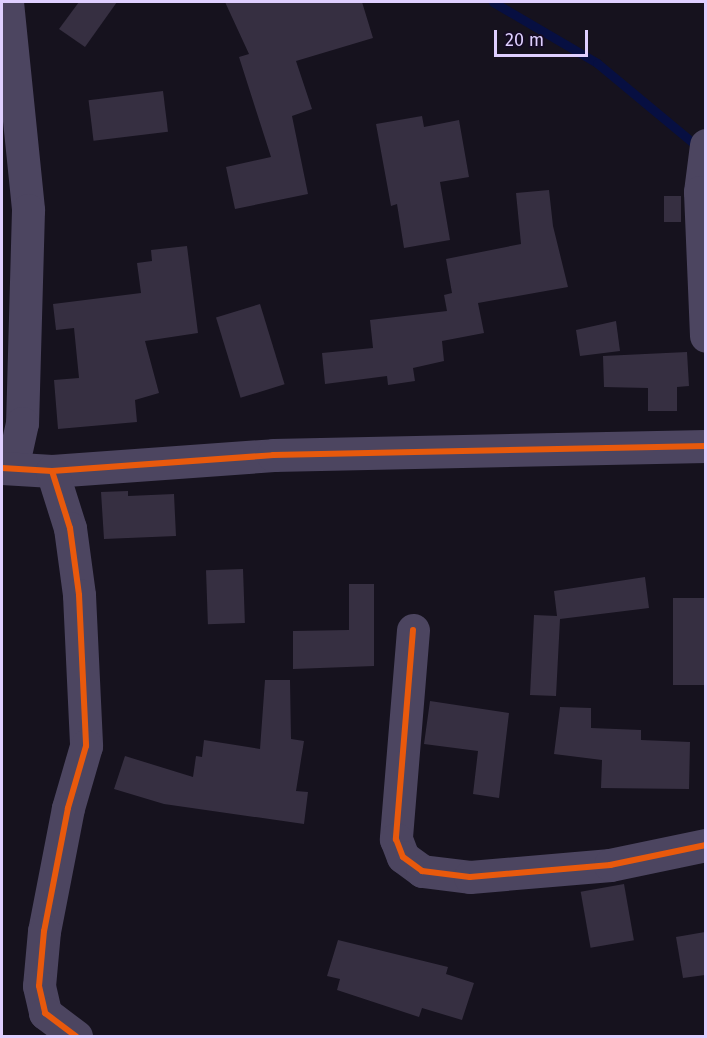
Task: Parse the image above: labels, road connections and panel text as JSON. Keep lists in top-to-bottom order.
{
  "scale_bar": "20 m"
}
